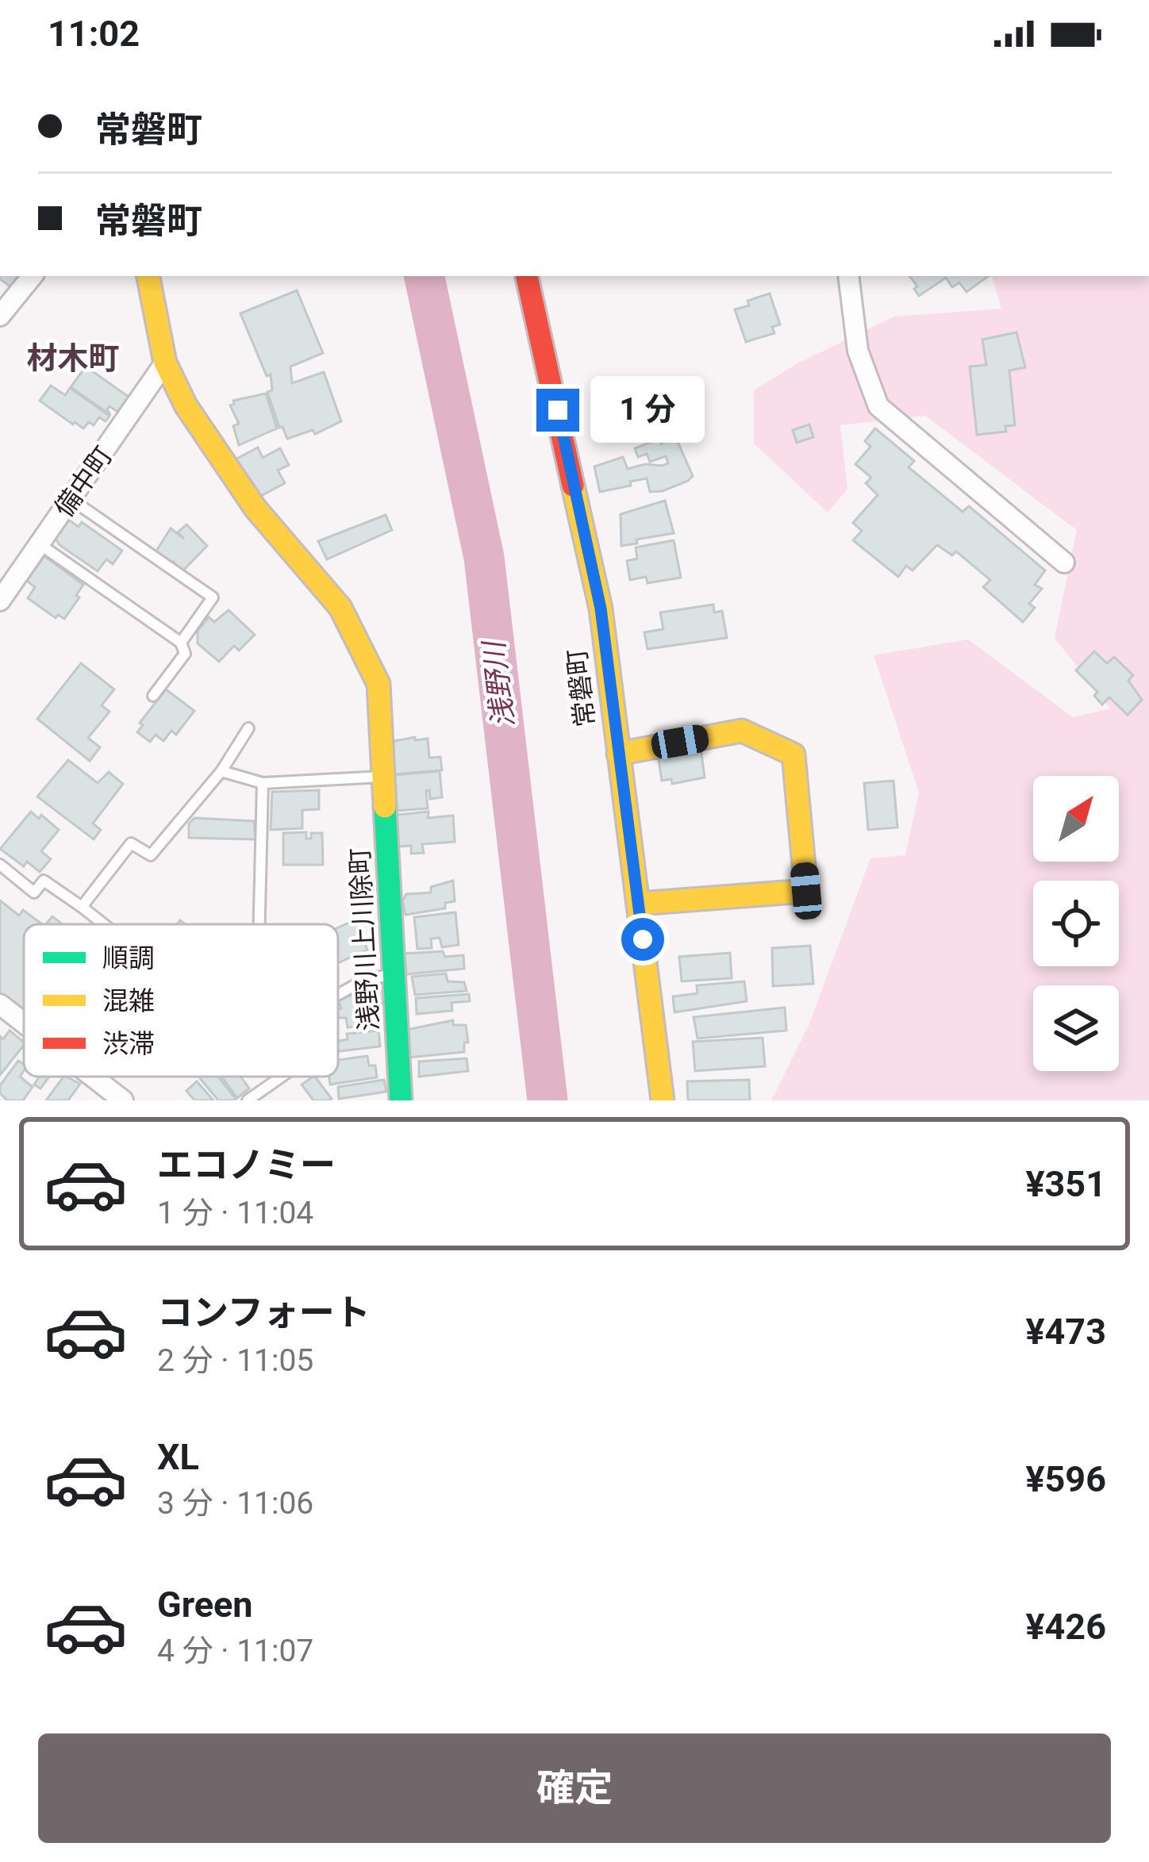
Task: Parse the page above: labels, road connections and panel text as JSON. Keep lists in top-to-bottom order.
{
  "streets": {
    "street": ["備中町", "常磐町", "浅野川上川除町"]
  },
  "crossings": [
    ["備中町", "浅野川上川除町"]
  ],
  "districts": ["材木町"],
  "water": ["浅野川"],
  "legend": ["順調", "混雑", "渋滞"],
  "north": "top right",
  "page": {
    "status": "11:02",
    "banner": ["常磐町", "常磐町"],
    "bubble": "1 分",
    "list": [
      {
        "name": "エコノミー",
        "note": "1 分 · 11:04",
        "value": "¥351"
      },
      {
        "name": "コンフォート",
        "note": "2 分 · 11:05",
        "value": "¥473"
      },
      {
        "name": "XL",
        "note": "3 分 · 11:06",
        "value": "¥596"
      },
      {
        "name": "Green",
        "note": "4 分 · 11:07",
        "value": "¥426"
      }
    ],
    "buttons": "確定"
  }
}
